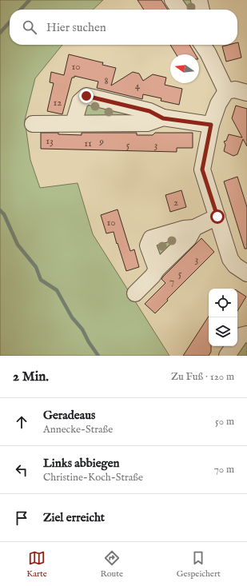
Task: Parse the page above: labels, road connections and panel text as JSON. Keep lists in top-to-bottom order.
{
  "house_numbers": [
    "10",
    "8",
    "4",
    "12",
    "13",
    "9",
    "11",
    "5",
    "3",
    "2",
    "10",
    "3",
    "5",
    "7"
  ],
  "north": "left",
  "page": {
    "search": "Hier suchen",
    "heading": ["2 Min.", "Zu Fuß · 120 m"],
    "list": [
      ["Geradeaus", "Annecke-Straße", "50 m"],
      ["Links abbiegen", "Christine-Koch-Straße", "70 m"],
      "Ziel erreicht"
    ],
    "nav": ["Karte", "Route", "Gespeichert"]
  }
}
